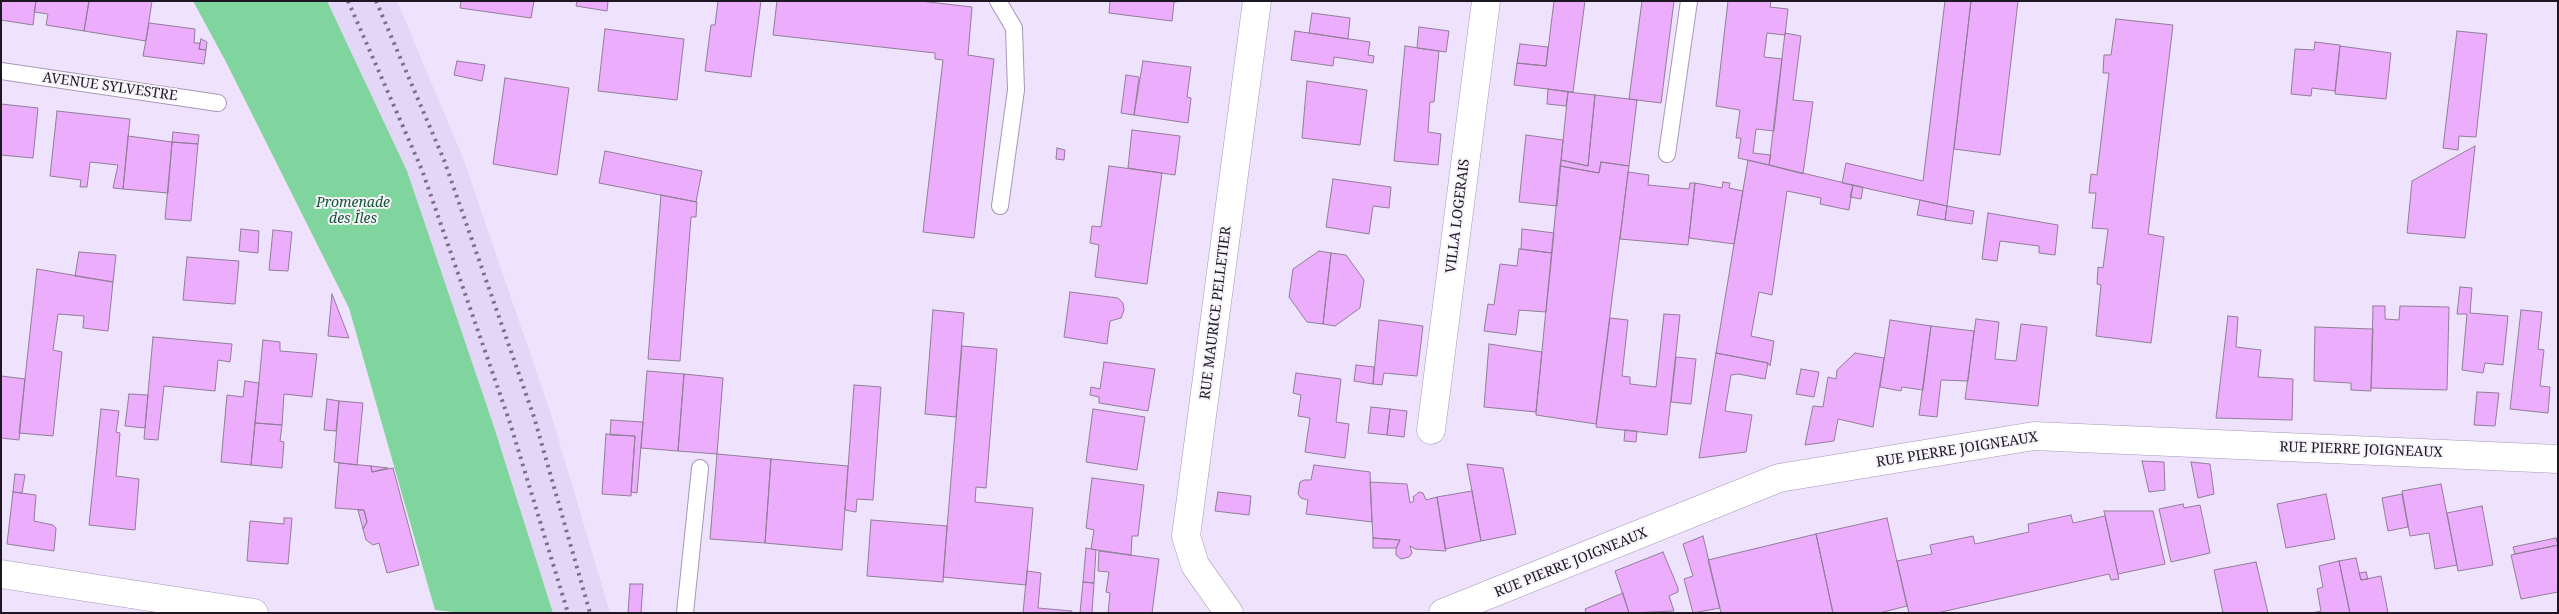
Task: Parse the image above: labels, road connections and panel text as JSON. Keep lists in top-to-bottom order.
{
  "streets": {
    "street": ["VILLA LOGERAIS", "RUE MAURICE PELLETIER", "RUE PIERRE JOIGNEAUX"],
    "lane": ["AVENUE SYLVESTRE"]
  },
  "parks": ["Promenade des Îles"]
}
